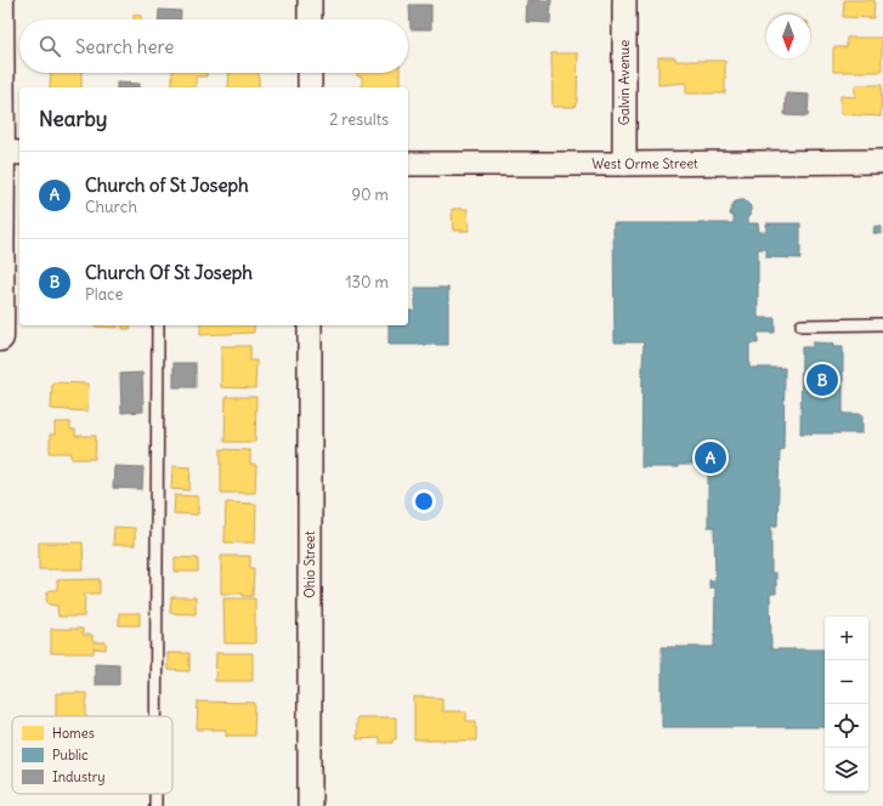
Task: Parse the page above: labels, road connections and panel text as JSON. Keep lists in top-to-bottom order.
{
  "streets": {
    "street": ["Galvin Avenue", "West Orme Street", "Ohio Street"]
  },
  "crossings": [
    ["Galvin Avenue", "West Orme Street"]
  ],
  "legend": ["Homes", "Public", "Industry"],
  "north": "bottom",
  "page": {
    "search": "Search here",
    "heading": ["Nearby", "2 results"],
    "list": [
      {
        "mark": "A",
        "name": "Church of St Joseph",
        "note": "Church",
        "value": "90 m"
      },
      {
        "mark": "B",
        "name": "Church Of St Joseph",
        "note": "Place",
        "value": "130 m"
      }
    ],
    "pins": ["B", "A"],
    "map_buttons": ["+", "−"]
  }
}
